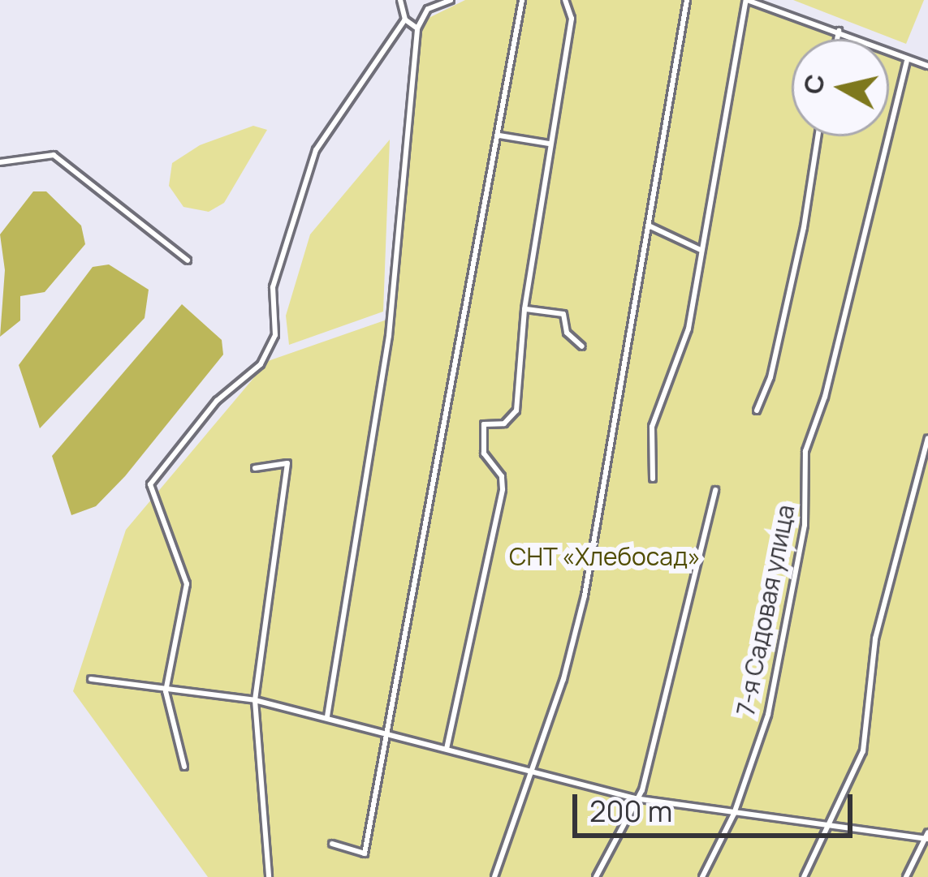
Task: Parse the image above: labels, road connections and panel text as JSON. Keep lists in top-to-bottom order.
{
  "streets": {
    "lane": ["7-я Садовая улица"]
  },
  "parks": ["СНТ «Хлебосад»"],
  "scale_bar": "200 m",
  "north": "left"
}
